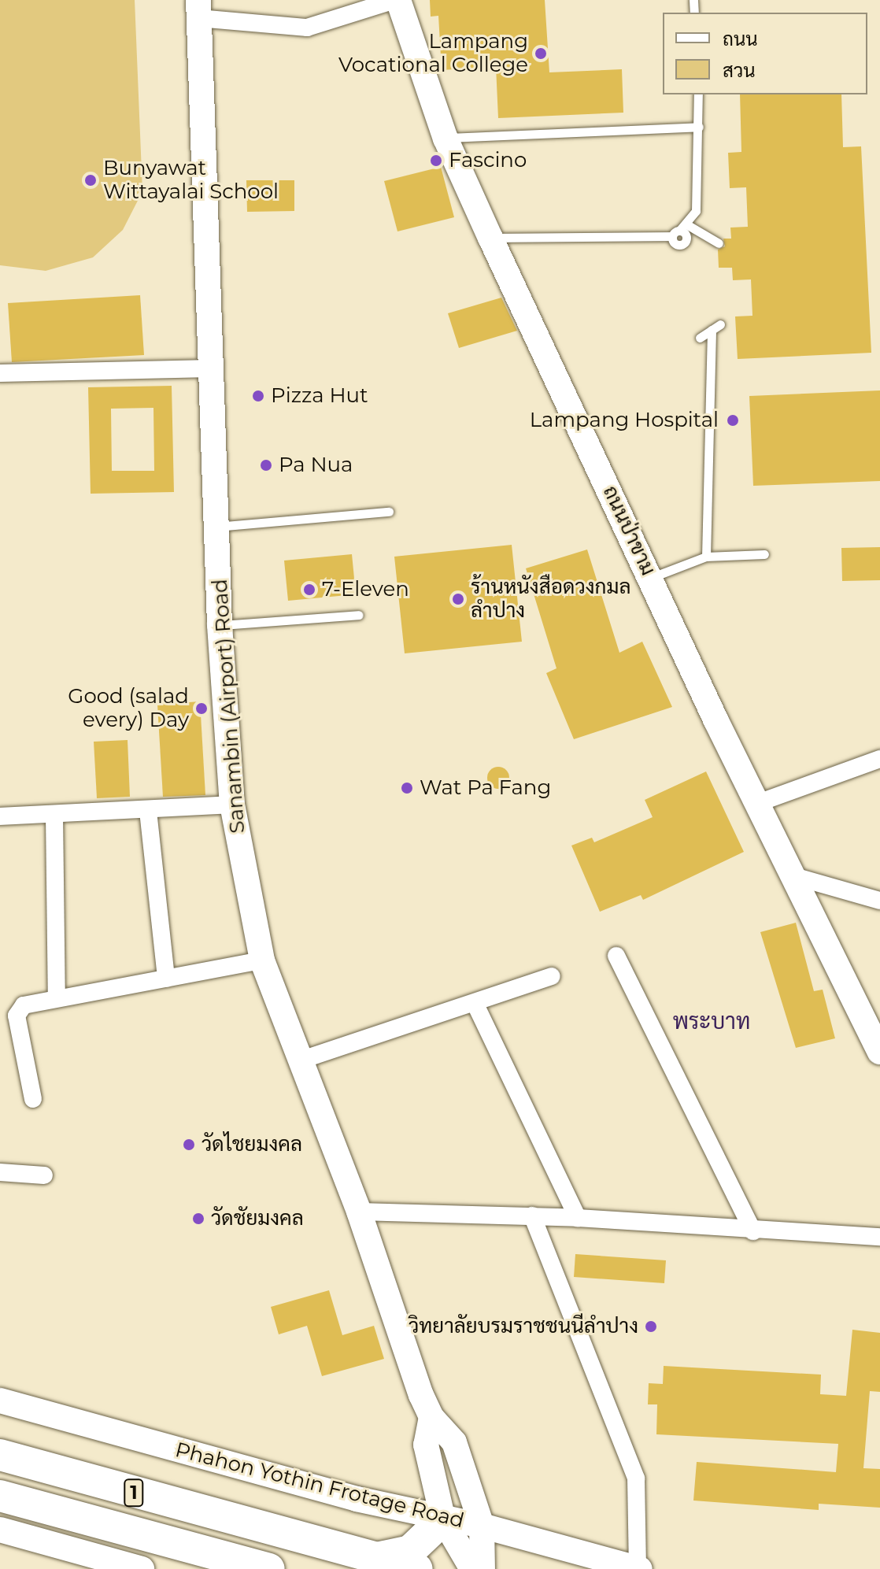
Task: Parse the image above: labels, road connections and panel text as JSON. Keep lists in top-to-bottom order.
{
  "streets": {
    "highway": ["1"],
    "street": ["ถนนป่าขาม", "Sanambin (Airport) Road", "Phahon Yothin Frotage Road"]
  },
  "crossings": [
    ["Sanambin (Airport) Road", "Phahon Yothin Frotage Road"]
  ],
  "districts": ["พระบาท"],
  "places": [
    "Lampang Vocational College",
    "Fascino",
    "Bunyawat Wittayalai School",
    "Pizza Hut",
    "Lampang Hospital",
    "Pa Nua",
    "7-Eleven",
    "ร้านหนังสือดวงกมล ลำปาง",
    "Good (salad every) Day",
    "Wat Pa Fang",
    "วัดไชยมงคล",
    "วัดชัยมงคล",
    "วิทยาลัยบรมราชชนนีลำปาง"
  ],
  "legend": ["ถนน", "สวน"]
}
